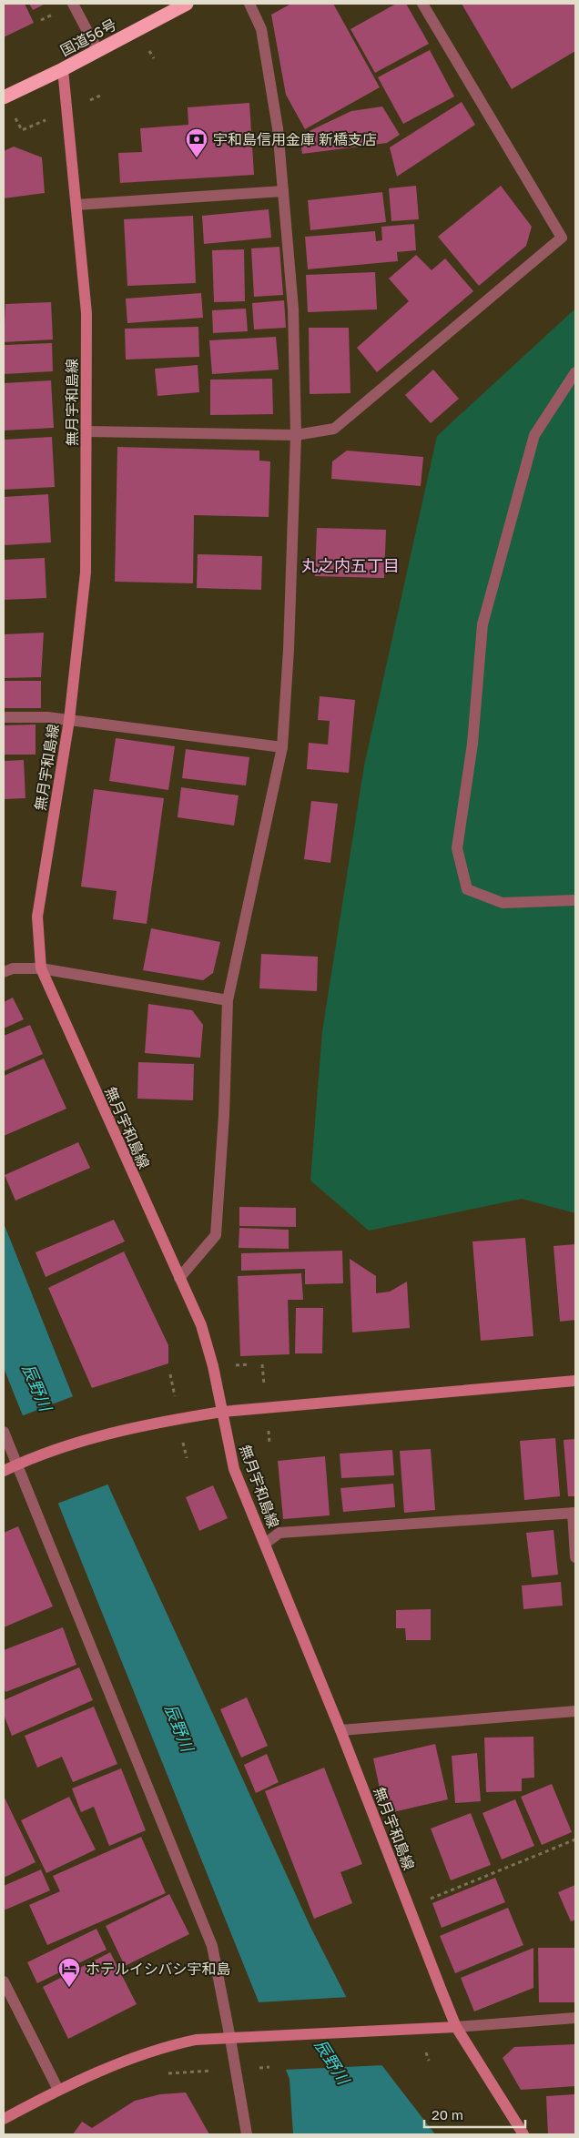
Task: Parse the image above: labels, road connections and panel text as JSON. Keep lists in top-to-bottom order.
{
  "streets": {
    "highway": ["国道56号"],
    "main road": ["無月宇和島線"]
  },
  "crossings": [
    ["国道56号", "無月宇和島線"]
  ],
  "districts": ["丸之内五丁目"],
  "water": ["辰野川"],
  "places": {
    "bank": ["宇和島信用金庫 新橋支店"],
    "hotel": ["ホテルイシバシ宇和島"]
  },
  "scale_bar": "20 m"
}
